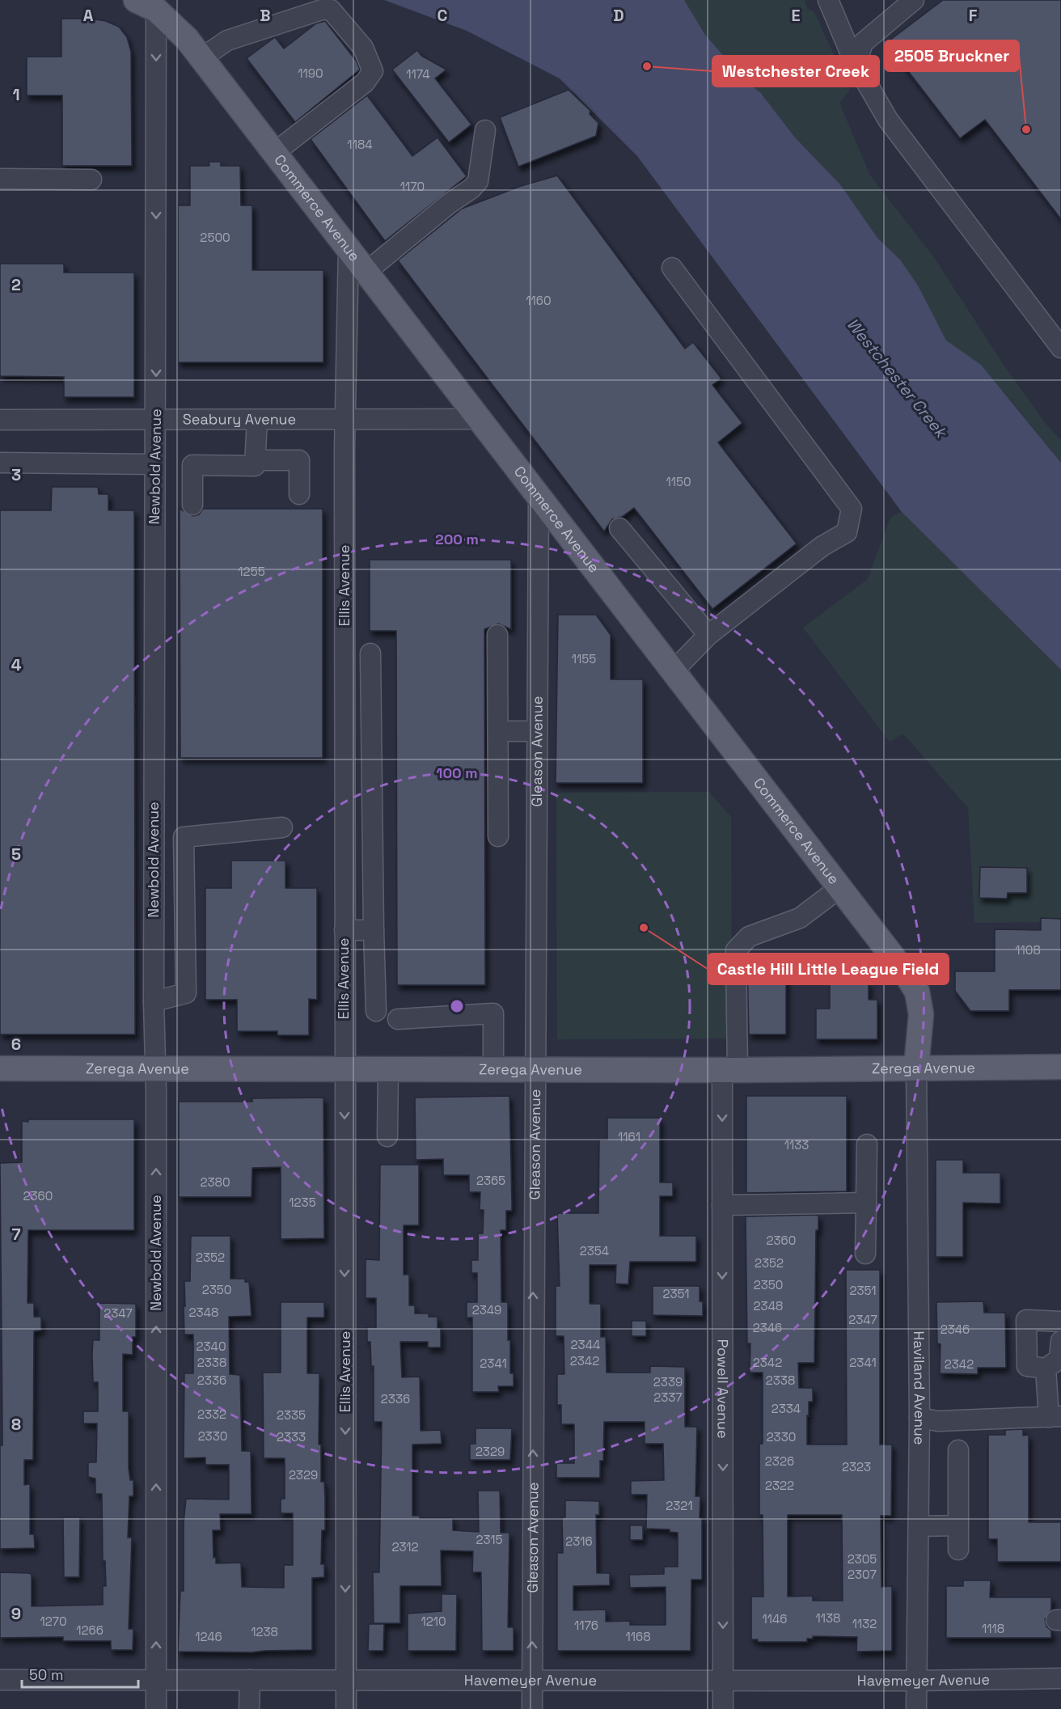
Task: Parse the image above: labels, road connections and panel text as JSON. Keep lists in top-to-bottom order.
{
  "streets": {
    "main road": ["Commerce Avenue", "Zerega Avenue"],
    "street": [
      "Seabury Avenue",
      "Newbold Avenue",
      "Ellis Avenue",
      "Gleason Avenue",
      "Haviland Avenue",
      "Powell Avenue",
      "Havemeyer Avenue"
    ]
  },
  "crossings": [
    ["Commerce Avenue", "Seabury Avenue"],
    ["Commerce Avenue", "Newbold Avenue"],
    ["Commerce Avenue", "Ellis Avenue"],
    ["Commerce Avenue", "Gleason Avenue"],
    ["Commerce Avenue", "Zerega Avenue"],
    ["Commerce Avenue", "Haviland Avenue"],
    ["Commerce Avenue", "Powell Avenue"],
    ["Seabury Avenue", "Newbold Avenue"],
    ["Seabury Avenue", "Ellis Avenue"],
    ["Newbold Avenue", "Zerega Avenue"],
    ["Newbold Avenue", "Havemeyer Avenue"],
    ["Ellis Avenue", "Zerega Avenue"],
    ["Ellis Avenue", "Havemeyer Avenue"],
    ["Gleason Avenue", "Zerega Avenue"],
    ["Gleason Avenue", "Havemeyer Avenue"],
    ["Zerega Avenue", "Haviland Avenue"],
    ["Zerega Avenue", "Powell Avenue"],
    ["Haviland Avenue", "Havemeyer Avenue"],
    ["Powell Avenue", "Havemeyer Avenue"]
  ],
  "one_way": ["Ellis Avenue", "Gleason Avenue", "Powell Avenue"],
  "water": ["Westchester Creek"],
  "places": ["Westchester Creek", "2505 Bruckner", "Castle Hill Little League Field"],
  "house_numbers": [
    "1190",
    "1174",
    "1184",
    "1170",
    "2500",
    "1160",
    "1150",
    "1255",
    "1155",
    "1108",
    "1161",
    "1133",
    "2365",
    "2380",
    "2360",
    "1235",
    "2360",
    "2354",
    "2352",
    "2352",
    "2350",
    "2350",
    "2351",
    "2351",
    "2348",
    "2349",
    "2348",
    "2347",
    "2347",
    "2346",
    "2346",
    "2344",
    "2340",
    "2342",
    "2338",
    "2342",
    "2341",
    "2341",
    "2342",
    "2336",
    "2338",
    "2339",
    "2337",
    "2336",
    "2334",
    "2332",
    "2335",
    "2330",
    "2333",
    "2330",
    "2329",
    "2326",
    "2323",
    "2329",
    "2322",
    "2321",
    "2315",
    "2316",
    "2312",
    "2305",
    "2307",
    "1138",
    "1146",
    "1270",
    "1210",
    "1132",
    "1176",
    "1118",
    "1266",
    "1238",
    "1246",
    "1168"
  ],
  "scale_bar": "50 m",
  "grid": {
    "columns": [
      "A",
      "B",
      "C",
      "D",
      "E",
      "F"
    ],
    "rows": [
      "1",
      "2",
      "3",
      "4",
      "5",
      "6",
      "7",
      "8",
      "9"
    ]
  },
  "rings": ["200 m", "100 m"]
}
